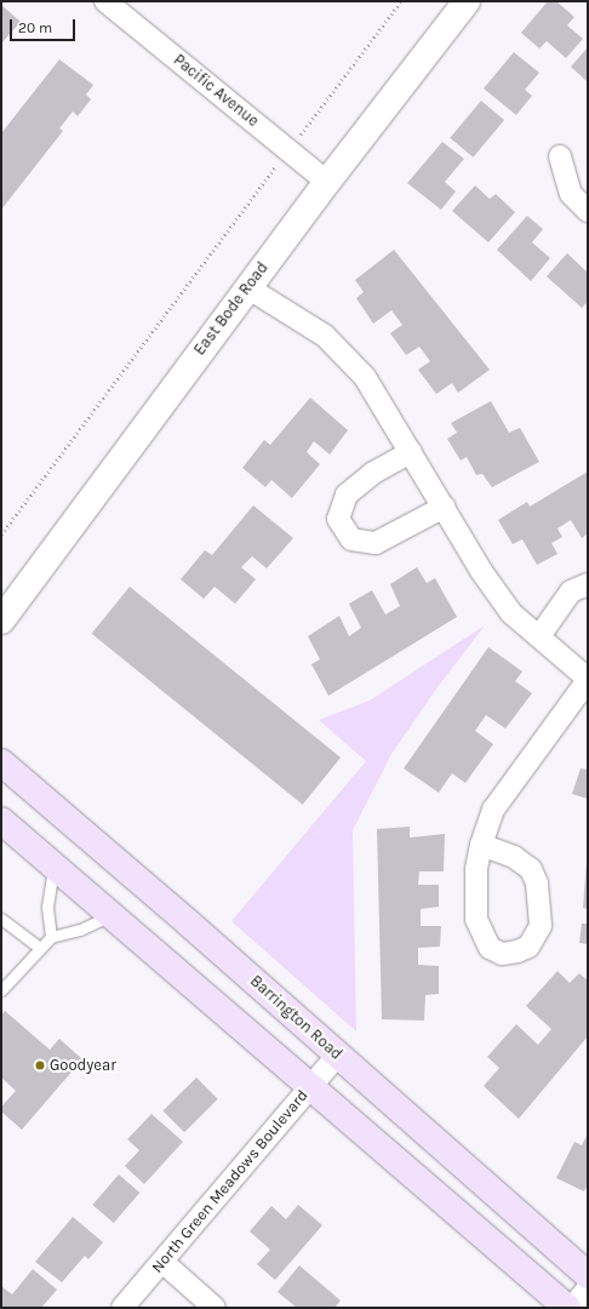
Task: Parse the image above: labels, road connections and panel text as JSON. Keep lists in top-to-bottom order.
{
  "streets": {
    "main road": ["Barrington Road"],
    "street": ["Pacific Avenue", "East Bode Road", "North Green Meadows Boulevard"]
  },
  "crossings": [
    ["Pacific Avenue", "East Bode Road"],
    ["Barrington Road", "North Green Meadows Boulevard"]
  ],
  "places": ["Goodyear"],
  "scale_bar": "20 m"
}
